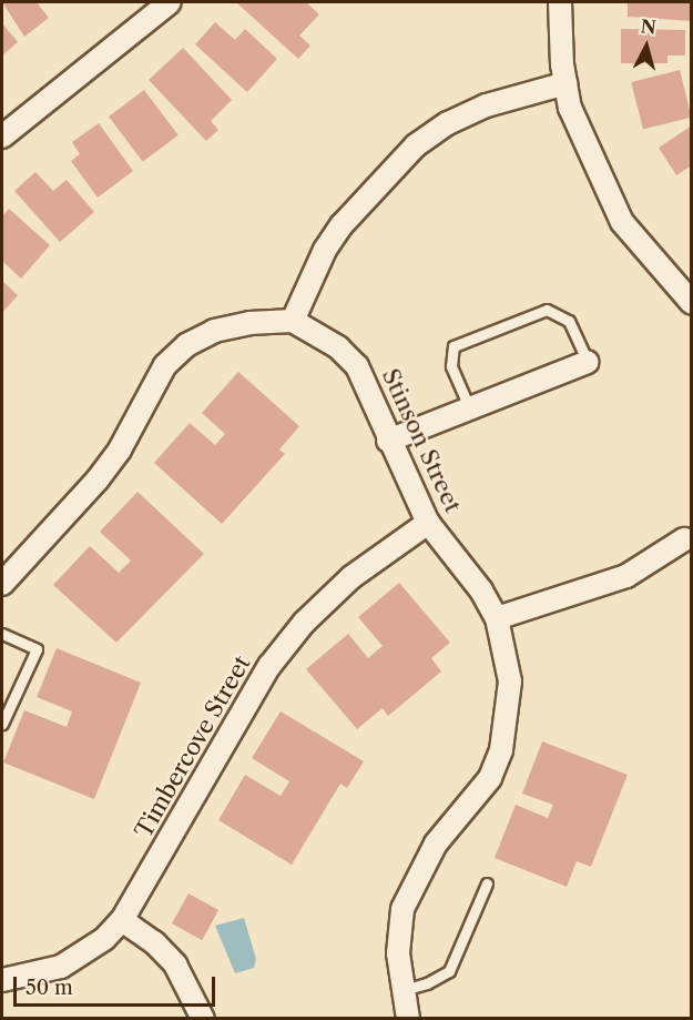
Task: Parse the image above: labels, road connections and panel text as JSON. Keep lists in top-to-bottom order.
{
  "streets": {
    "street": ["Stinson Street", "Timbercove Street"]
  },
  "crossings": [
    ["Stinson Street", "Timbercove Street"]
  ],
  "scale_bar": "50 m",
  "north": "top"
}
